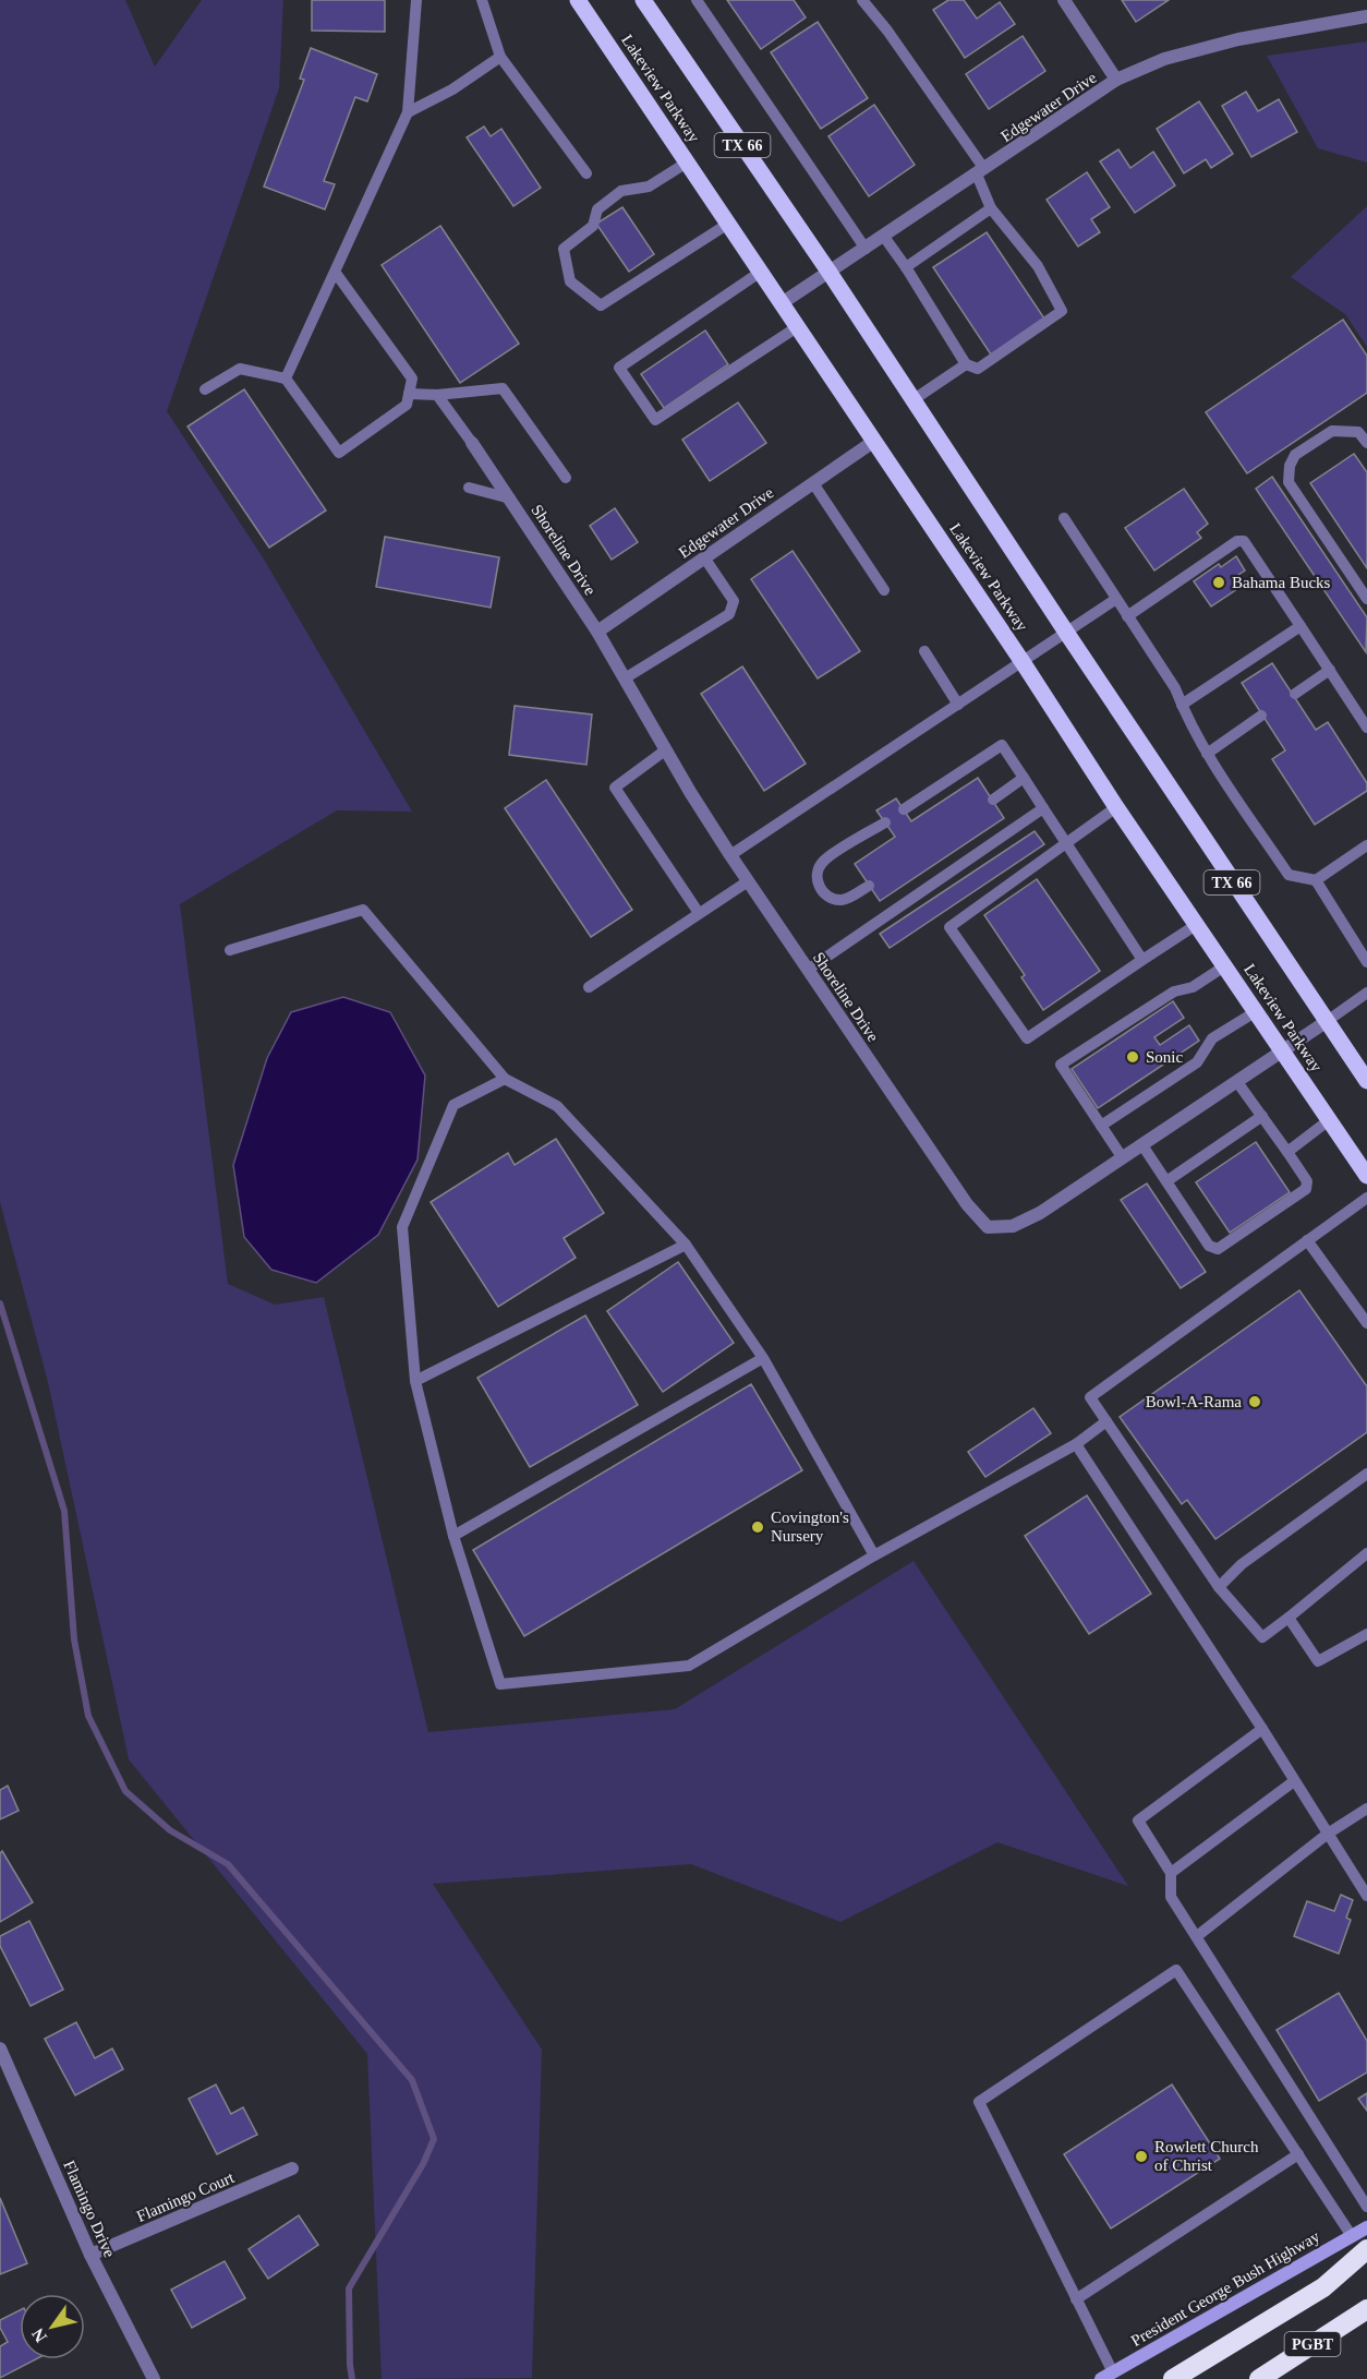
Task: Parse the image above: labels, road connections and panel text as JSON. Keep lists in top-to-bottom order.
{
  "streets": {
    "highway": ["PGBT"],
    "main road": ["Lakeview Parkway", "TX 66", "President George Bush Highway"],
    "street": [
      "Edgewater Drive",
      "Shoreline Drive",
      "Flamingo Court",
      "Flamingo Drive"
    ]
  },
  "crossings": [
    ["Lakeview Parkway", "Edgewater Drive"],
    ["Lakeview Parkway", "Shoreline Drive"],
    ["Edgewater Drive", "Shoreline Drive"],
    ["Flamingo Court", "Flamingo Drive"]
  ],
  "places": [
    "Bahama Bucks",
    "Sonic",
    "Bowl-A-Rama",
    "Covington's Nursery",
    "Rowlett Church of Christ"
  ],
  "north": "bottom left"
}
